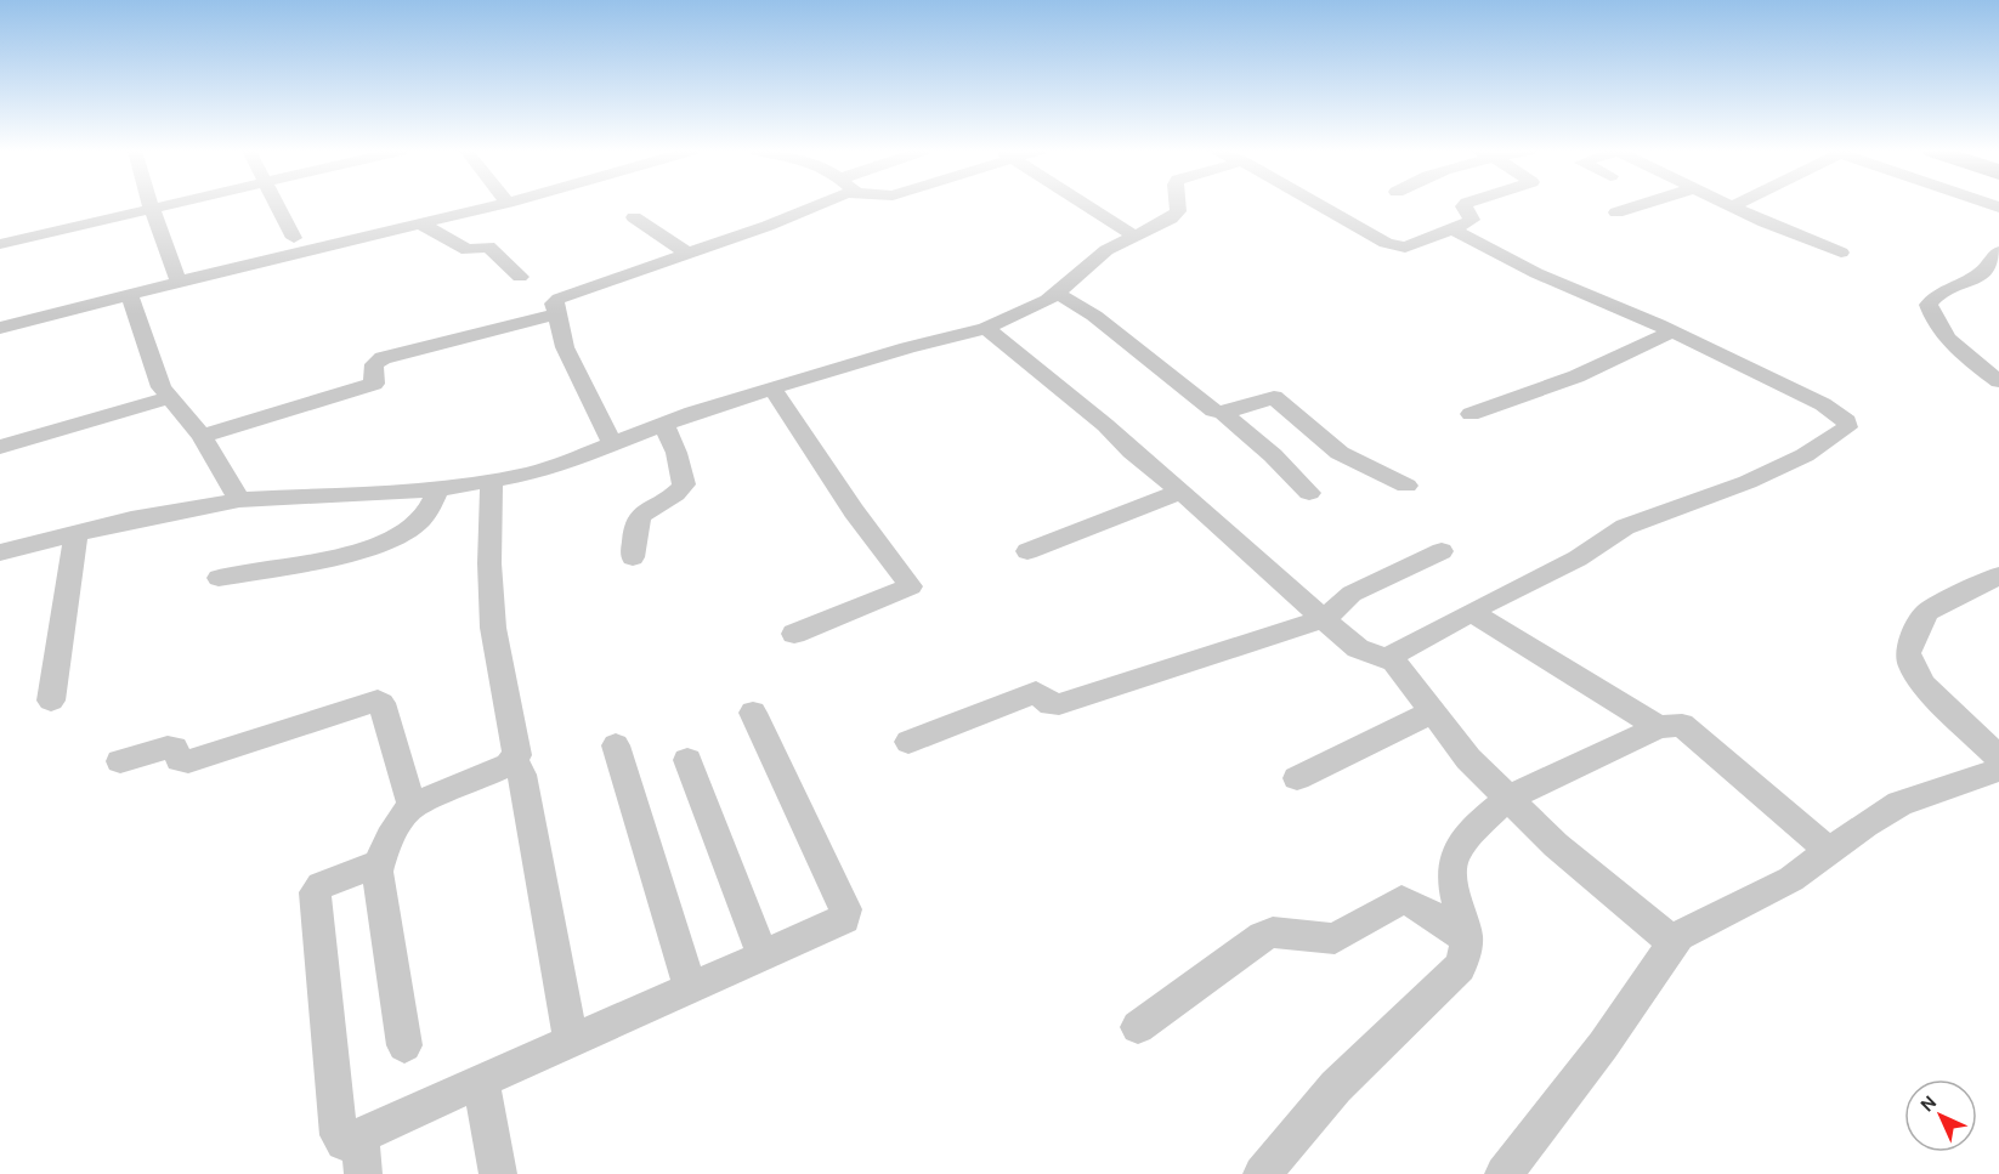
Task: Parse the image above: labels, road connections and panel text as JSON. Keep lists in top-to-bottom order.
{
  "north": "top left"
}
